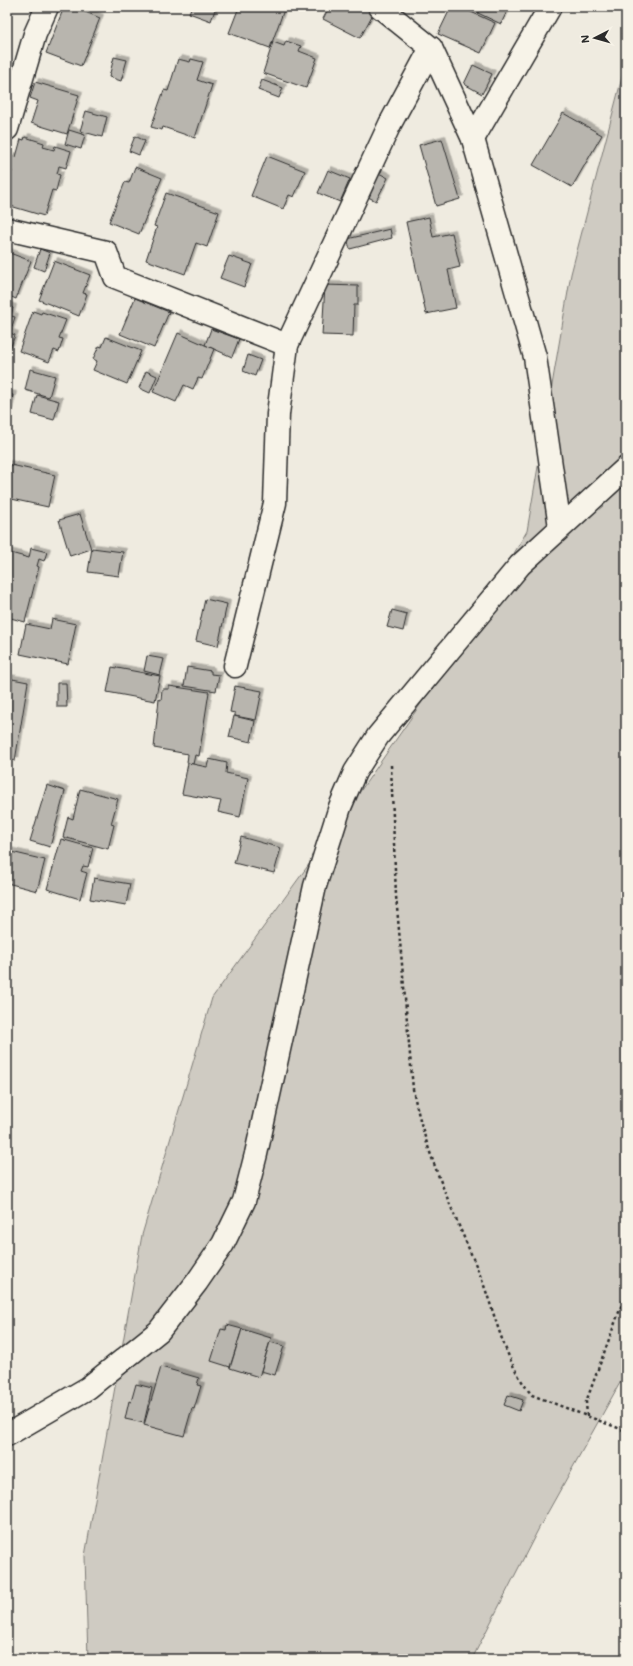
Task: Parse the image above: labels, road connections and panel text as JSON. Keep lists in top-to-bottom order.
{
  "north": "left"
}
